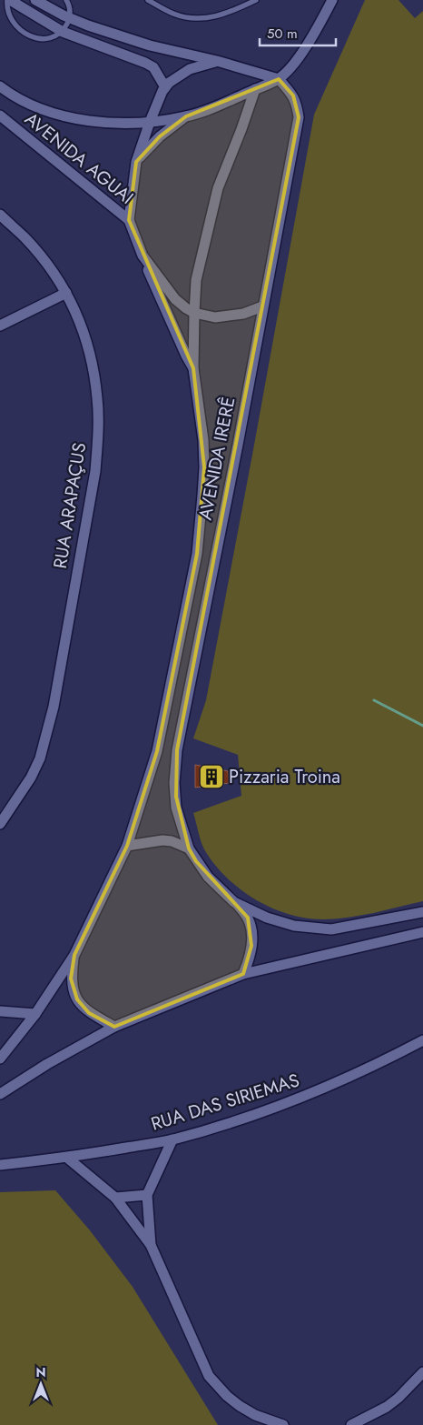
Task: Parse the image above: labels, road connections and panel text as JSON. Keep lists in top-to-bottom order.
{
  "streets": {
    "street": [
      "AVENIDA AGUAI",
      "AVENIDA IRERÊ",
      "RUA ARAPAÇUS",
      "RUA DAS SIRIEMAS"
    ]
  },
  "crossings": [
    ["AVENIDA AGUAI", "AVENIDA IRERÊ"]
  ],
  "places": {
    "building": ["Pizzaria Troina"]
  },
  "scale_bar": "50 m",
  "north": "top"
}
